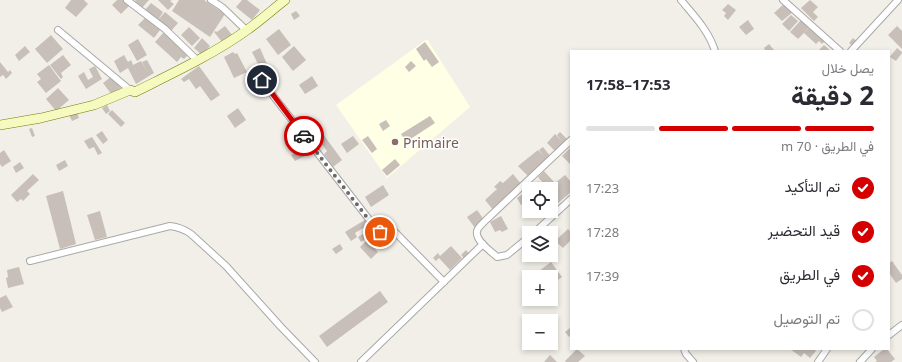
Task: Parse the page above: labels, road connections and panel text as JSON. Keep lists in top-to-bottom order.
{
  "places": ["Primaire"],
  "page": {
    "heading": ["2 دقيقة", "يصل خلال", "17:53–17:58"],
    "bar": "في الطريق · 70 m",
    "list": [
      ["تم التأكيد", "17:23"],
      ["قيد التحضير", "17:28"],
      ["في الطريق", "17:39"],
      "تم التوصيل"
    ],
    "map_buttons": ["+", "−"]
  }
}
